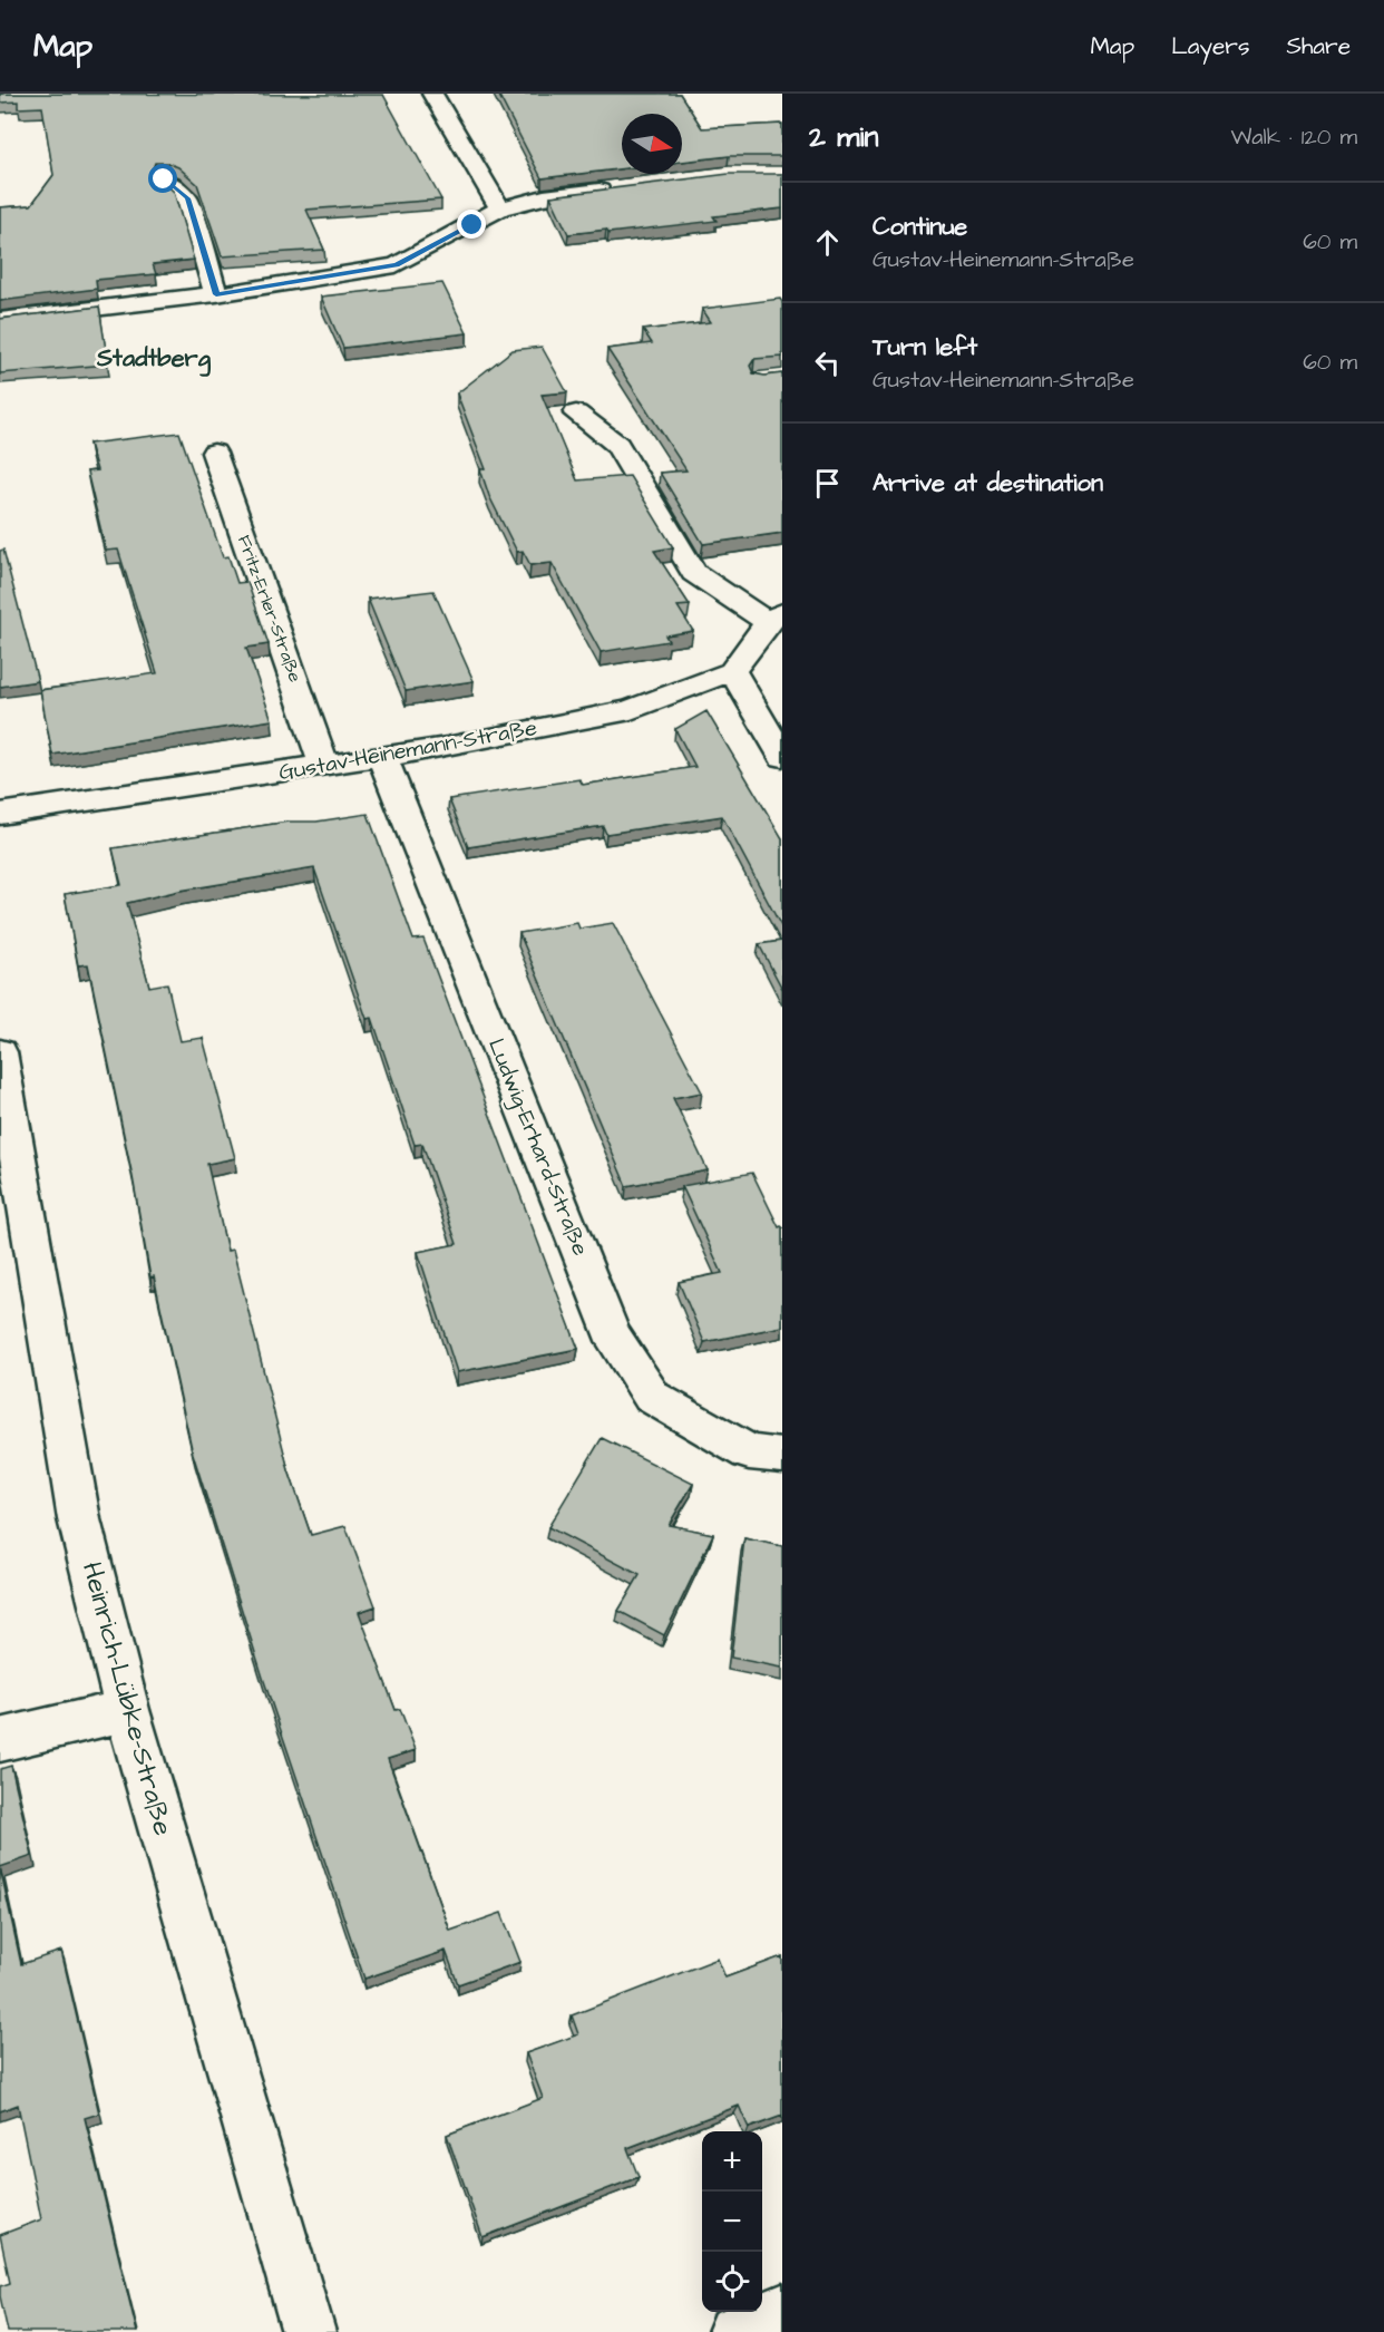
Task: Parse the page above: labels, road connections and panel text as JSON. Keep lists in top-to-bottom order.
{
  "streets": {
    "street": [
      "Fritz-Erler-Straße",
      "Gustav-Heinemann-Straße",
      "Ludwig-Erhard-Straße",
      "Heinrich-Lübke-Straße"
    ]
  },
  "crossings": [
    ["Fritz-Erler-Straße", "Gustav-Heinemann-Straße"],
    ["Gustav-Heinemann-Straße", "Ludwig-Erhard-Straße"]
  ],
  "districts": ["Stadtberg"],
  "north": "right",
  "page": {
    "header": "Map",
    "nav": ["Map", "Layers", "Share"],
    "heading": ["2 min", "Walk · 120 m"],
    "list": [
      ["Continue", "Gustav-Heinemann-Straße", "60 m"],
      ["Turn left", "Gustav-Heinemann-Straße", "60 m"],
      "Arrive at destination"
    ],
    "map_buttons": ["+", "−"]
  }
}
